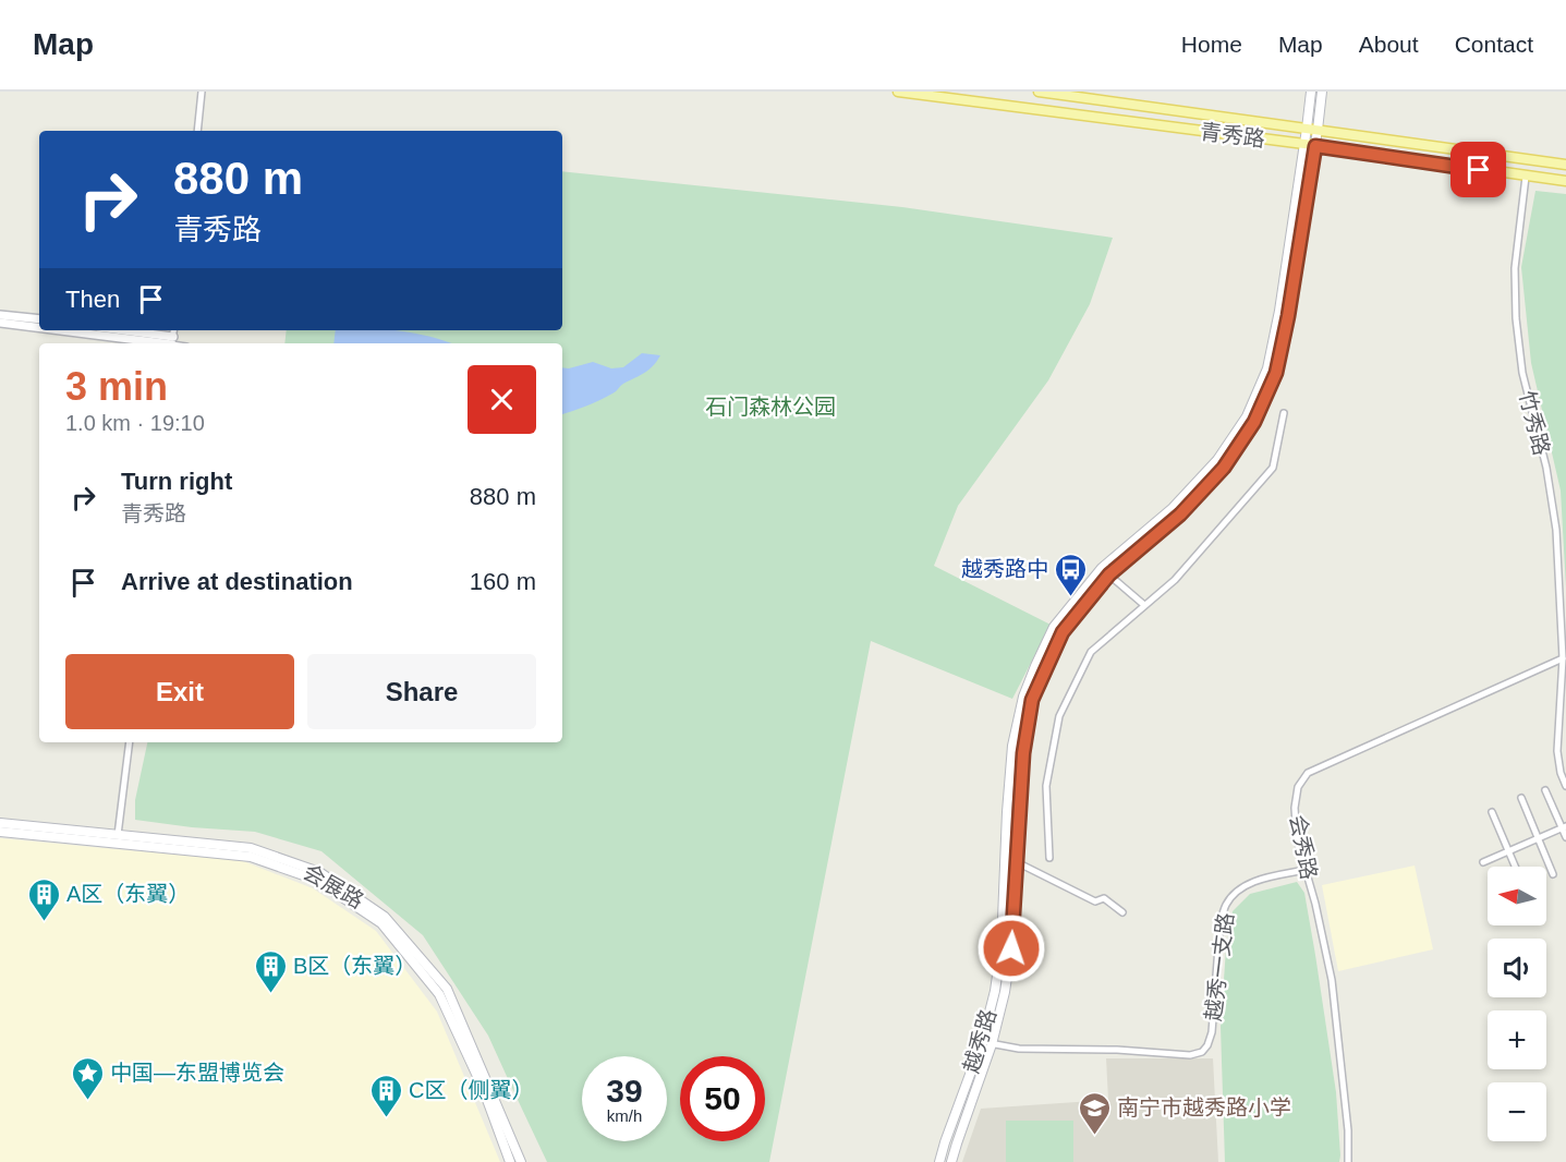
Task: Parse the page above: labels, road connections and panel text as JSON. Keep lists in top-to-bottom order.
{
  "streets": {
    "main road": ["青秀路", "会展路", "越秀路"],
    "street": ["竹秀路", "会秀路", "越秀一支路"]
  },
  "crossings": [
    ["青秀路", "竹秀路"],
    ["青秀路", "越秀路"],
    ["竹秀路", "会秀路"],
    ["会秀路", "越秀一支路"],
    ["越秀一支路", "越秀路"]
  ],
  "parks": ["石门森林公园"],
  "places": {
    "bus stop": ["越秀路中"],
    "building": ["A区（东翼）", "B区（东翼）", "C区（侧翼）"],
    "place": ["中国—东盟博览会"],
    "school or university": ["南宁市越秀路小学"]
  },
  "north": "left",
  "page": {
    "header": "Map",
    "nav": [
      "Home",
      "Map",
      "About",
      "Contact"
    ],
    "turn": ["880 m", "青秀路"],
    "then": "Then",
    "heading": ["3 min", "1.0 km · 19:10"],
    "list": [
      {
        "name": "Turn right",
        "note": "青秀路",
        "value": "880 m"
      },
      {
        "name": "Arrive at destination",
        "value": "160 m"
      }
    ],
    "buttons": ["Exit", "Share"],
    "map_buttons": ["+", "−"],
    "speed": "39 km/h",
    "limit": "50"
  }
}
